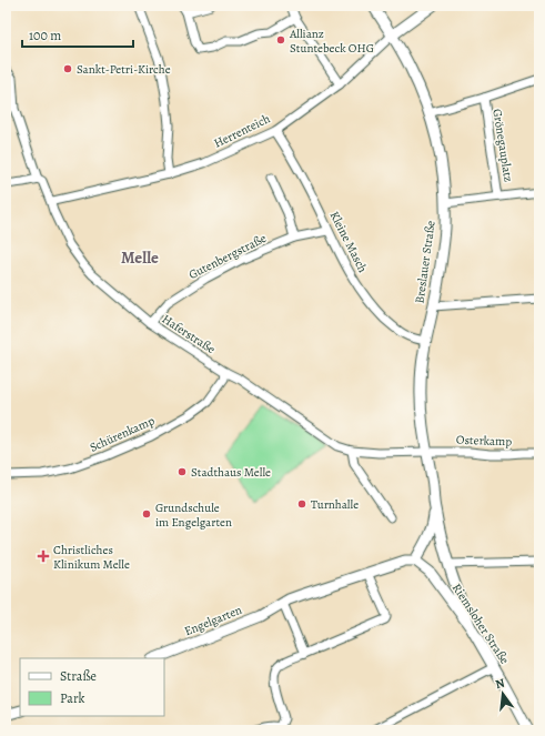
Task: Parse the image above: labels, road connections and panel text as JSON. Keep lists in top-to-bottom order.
{
  "streets": {
    "street": [
      "Herrenteich",
      "Grönegauplatz",
      "Kleine Masch",
      "Gutenbergstraße",
      "Breslauer Straße",
      "Haferstraße",
      "Schürenkamp",
      "Osterkamp",
      "Engelgarten",
      "Riemsloher Straße"
    ]
  },
  "crossings": [
    ["Herrenteich", "Kleine Masch"],
    ["Herrenteich", "Breslauer Straße"],
    ["Herrenteich", "Haferstraße"],
    ["Kleine Masch", "Gutenbergstraße"],
    ["Kleine Masch", "Breslauer Straße"],
    ["Gutenbergstraße", "Haferstraße"],
    ["Breslauer Straße", "Haferstraße"],
    ["Breslauer Straße", "Osterkamp"],
    ["Breslauer Straße", "Engelgarten"],
    ["Breslauer Straße", "Riemsloher Straße"],
    ["Haferstraße", "Schürenkamp"],
    ["Haferstraße", "Osterkamp"],
    ["Engelgarten", "Riemsloher Straße"]
  ],
  "districts": ["Melle"],
  "places": {
    "other": [
      "Allianz Stuntebeck OHG",
      "Sankt-Petri-Kirche",
      "Stadthaus Melle",
      "Turnhalle",
      "Grundschule im Engelgarten"
    ],
    "health": ["Christliches Klinikum Melle"]
  },
  "legend": ["Straße", "Park"],
  "scale_bar": "100 m",
  "north": "top"
}
